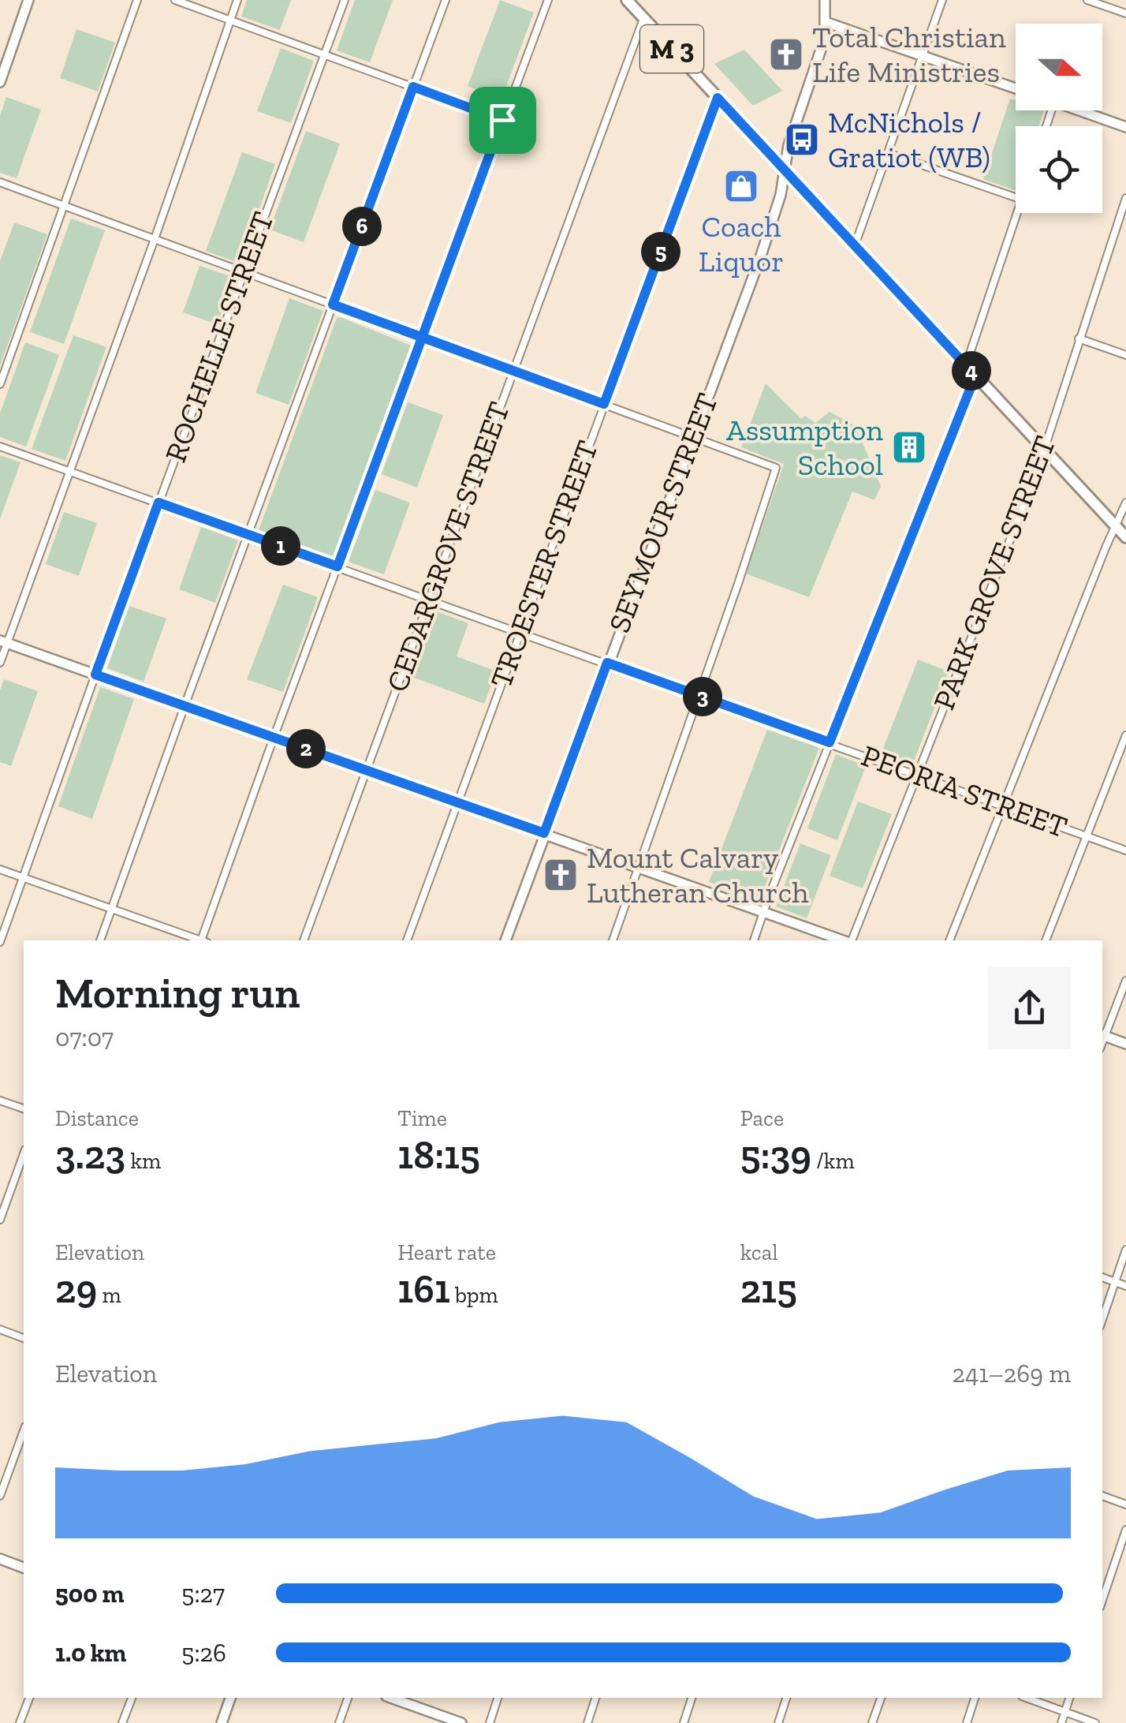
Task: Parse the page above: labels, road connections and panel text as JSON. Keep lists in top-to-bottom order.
{
  "streets": {
    "main road": ["M 3"],
    "street": [
      "ROCHELLE STREET",
      "SEYMOUR STREET",
      "CEDARGROVE STREET",
      "TROESTER STREET",
      "PARK GROVE STREET",
      "PEORIA STREET"
    ]
  },
  "crossings": [
    ["M 3", "SEYMOUR STREET"],
    ["M 3", "CEDARGROVE STREET"],
    ["M 3", "TROESTER STREET"],
    ["M 3", "PARK GROVE STREET"],
    ["ROCHELLE STREET", "PEORIA STREET"],
    ["SEYMOUR STREET", "PEORIA STREET"],
    ["CEDARGROVE STREET", "PEORIA STREET"],
    ["TROESTER STREET", "PEORIA STREET"],
    ["PARK GROVE STREET", "PEORIA STREET"]
  ],
  "places": {
    "church": ["Total Christian Life Ministries", "Mount Calvary Lutheran Church"],
    "bus stop": ["McNichols / Gratiot (WB)"],
    "shop": ["Coach Liquor"],
    "building": ["Assumption School"]
  },
  "north": "right",
  "page": {
    "pins": [
      "6",
      "5",
      "4",
      "1",
      "3",
      "2"
    ],
    "heading": ["Morning run", "07:07"],
    "stats": [
      ["Distance", "3.23 km"],
      ["Time", "18:15"],
      ["Pace", "5:39 /km"],
      ["Elevation", "29 m"],
      ["Heart rate", "161 bpm"],
      ["kcal", "215"]
    ],
    "chart": ["Elevation", "241–269 m"],
    "list": [
      {
        "name": "500 m",
        "note": "5:27"
      },
      {
        "name": "1.0 km",
        "note": "5:26"
      }
    ]
  }
}
